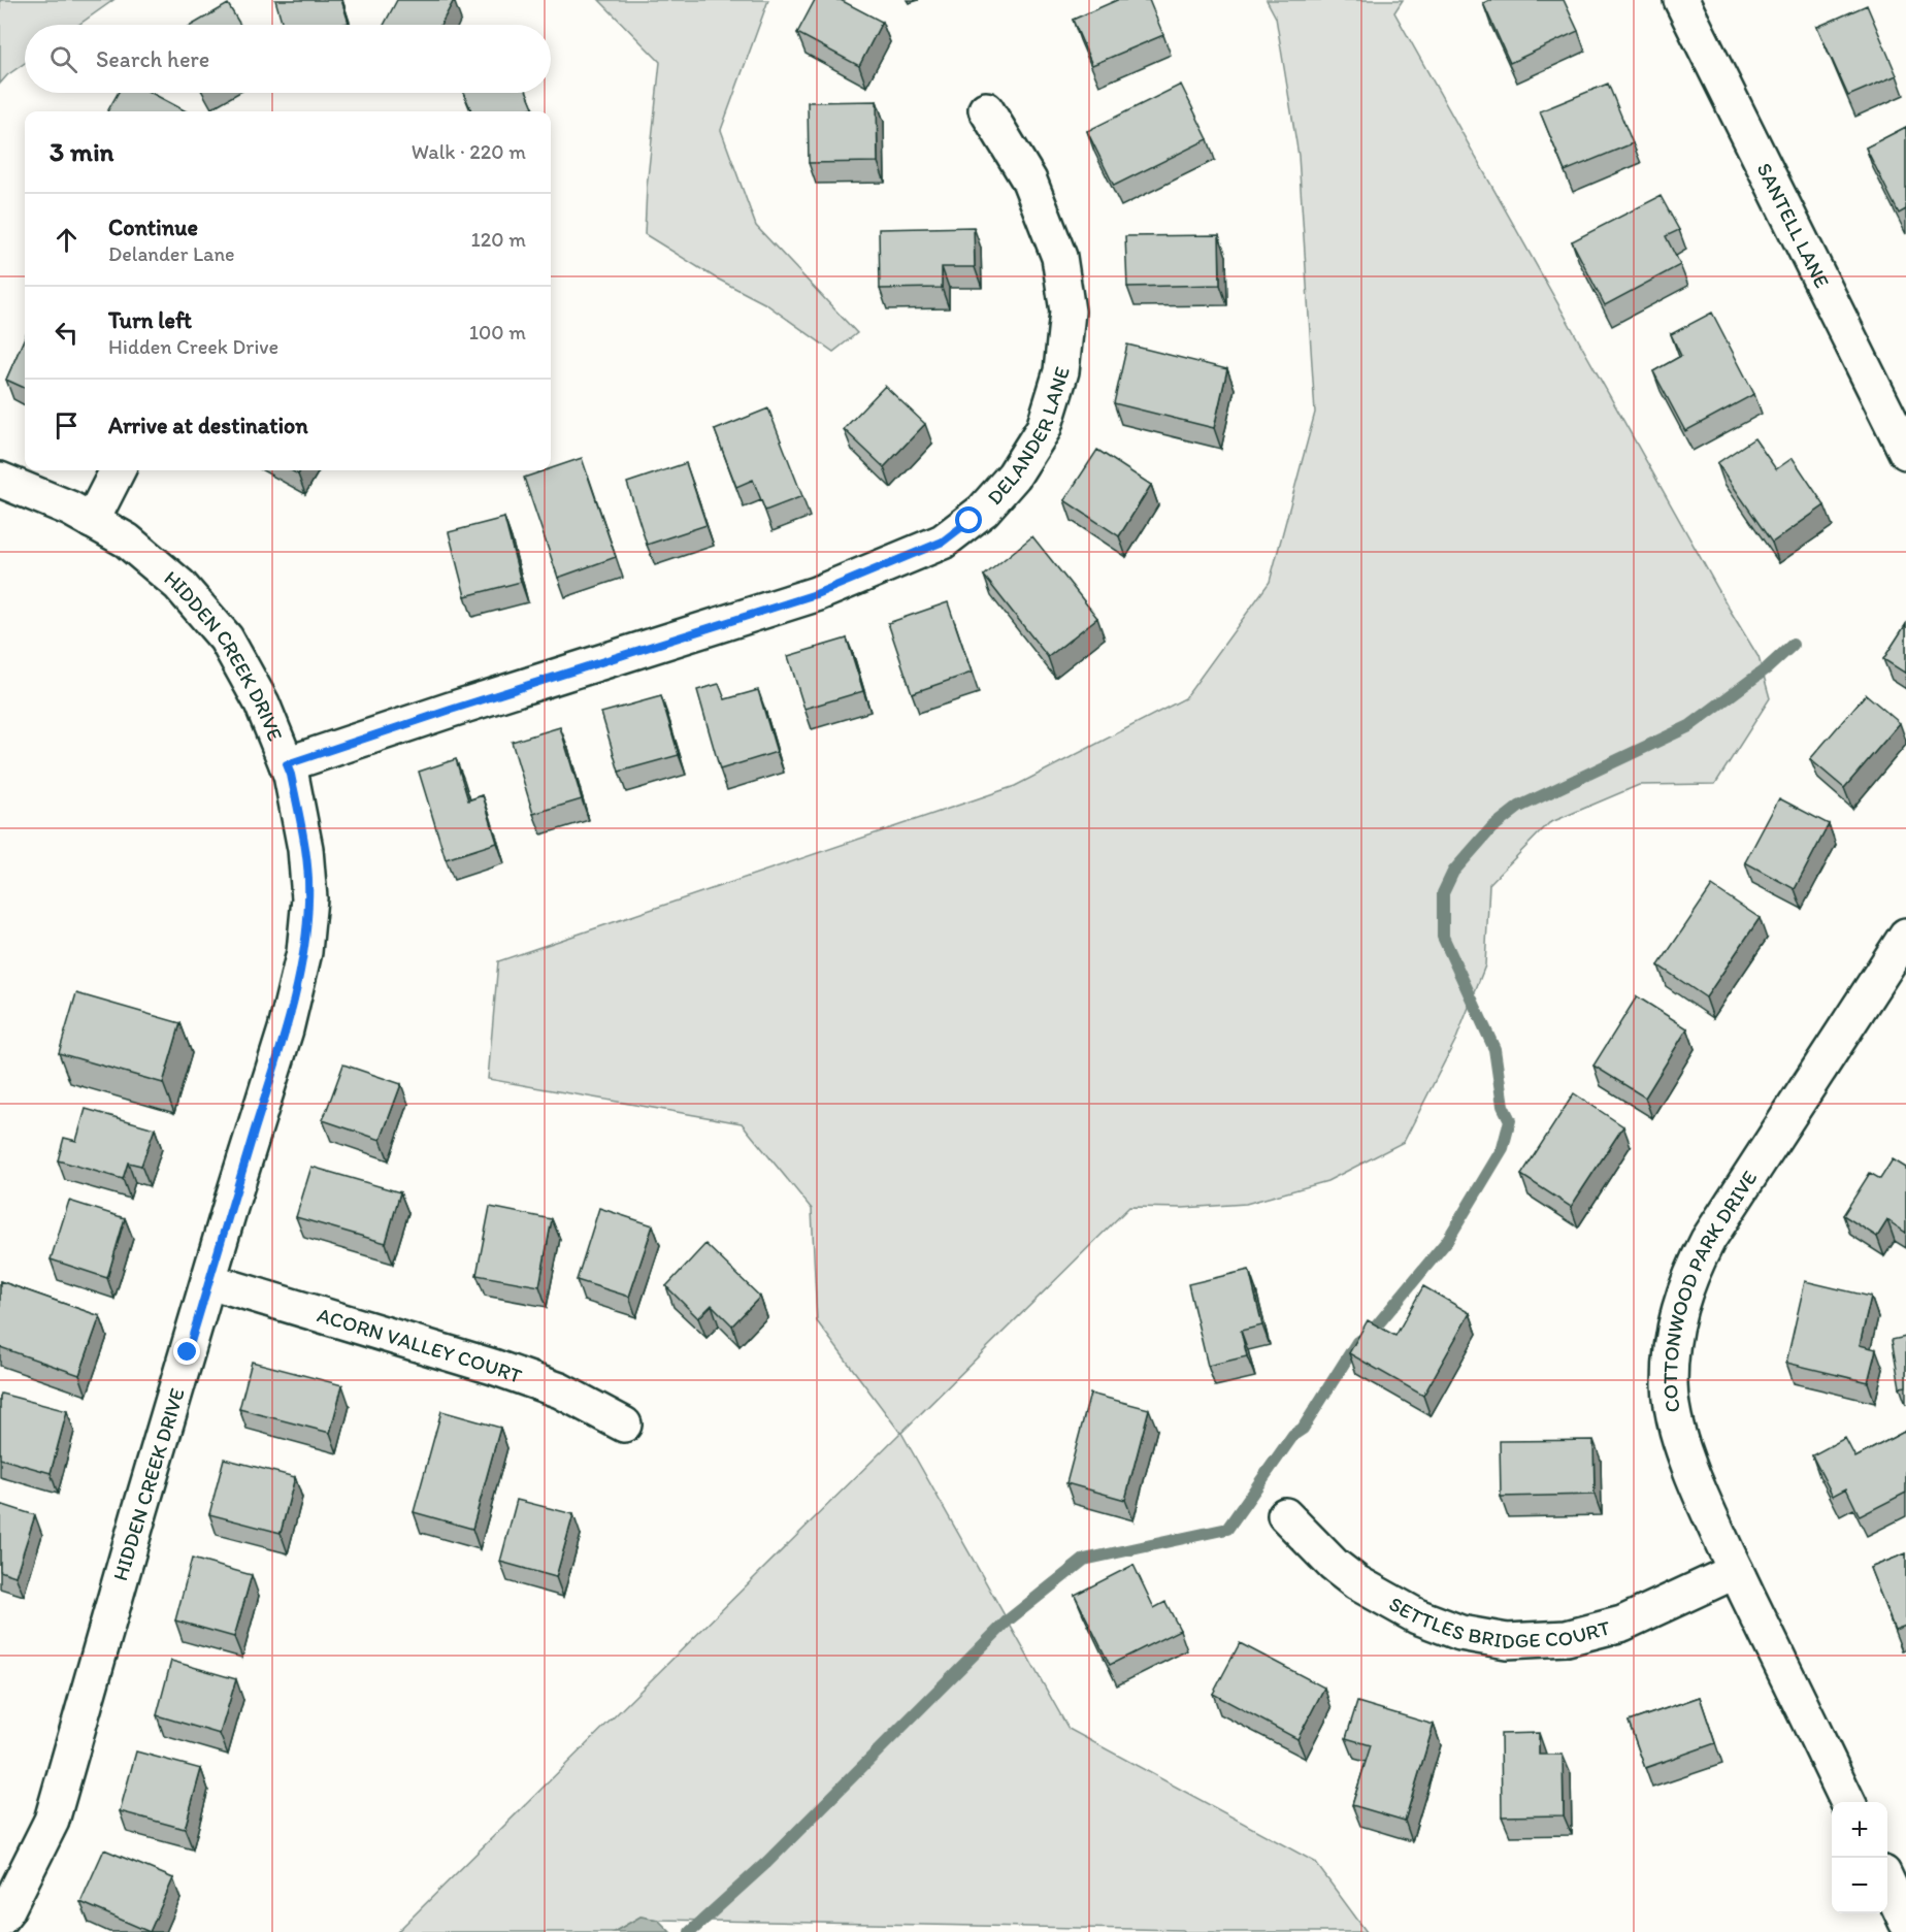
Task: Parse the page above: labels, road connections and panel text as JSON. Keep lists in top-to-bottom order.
{
  "streets": {
    "street": [
      "SANTELL LANE",
      "DELANDER LANE",
      "HIDDEN CREEK DRIVE",
      "COTTONWOOD PARK DRIVE",
      "ACORN VALLEY COURT",
      "SETTLES BRIDGE COURT"
    ]
  },
  "crossings": [
    ["DELANDER LANE", "HIDDEN CREEK DRIVE"],
    ["HIDDEN CREEK DRIVE", "ACORN VALLEY COURT"],
    ["COTTONWOOD PARK DRIVE", "SETTLES BRIDGE COURT"]
  ],
  "page": {
    "search": "Search here",
    "heading": ["3 min", "Walk · 220 m"],
    "list": [
      ["Continue", "Delander Lane", "120 m"],
      ["Turn left", "Hidden Creek Drive", "100 m"],
      "Arrive at destination"
    ],
    "map_buttons": ["+", "−"]
  }
}
